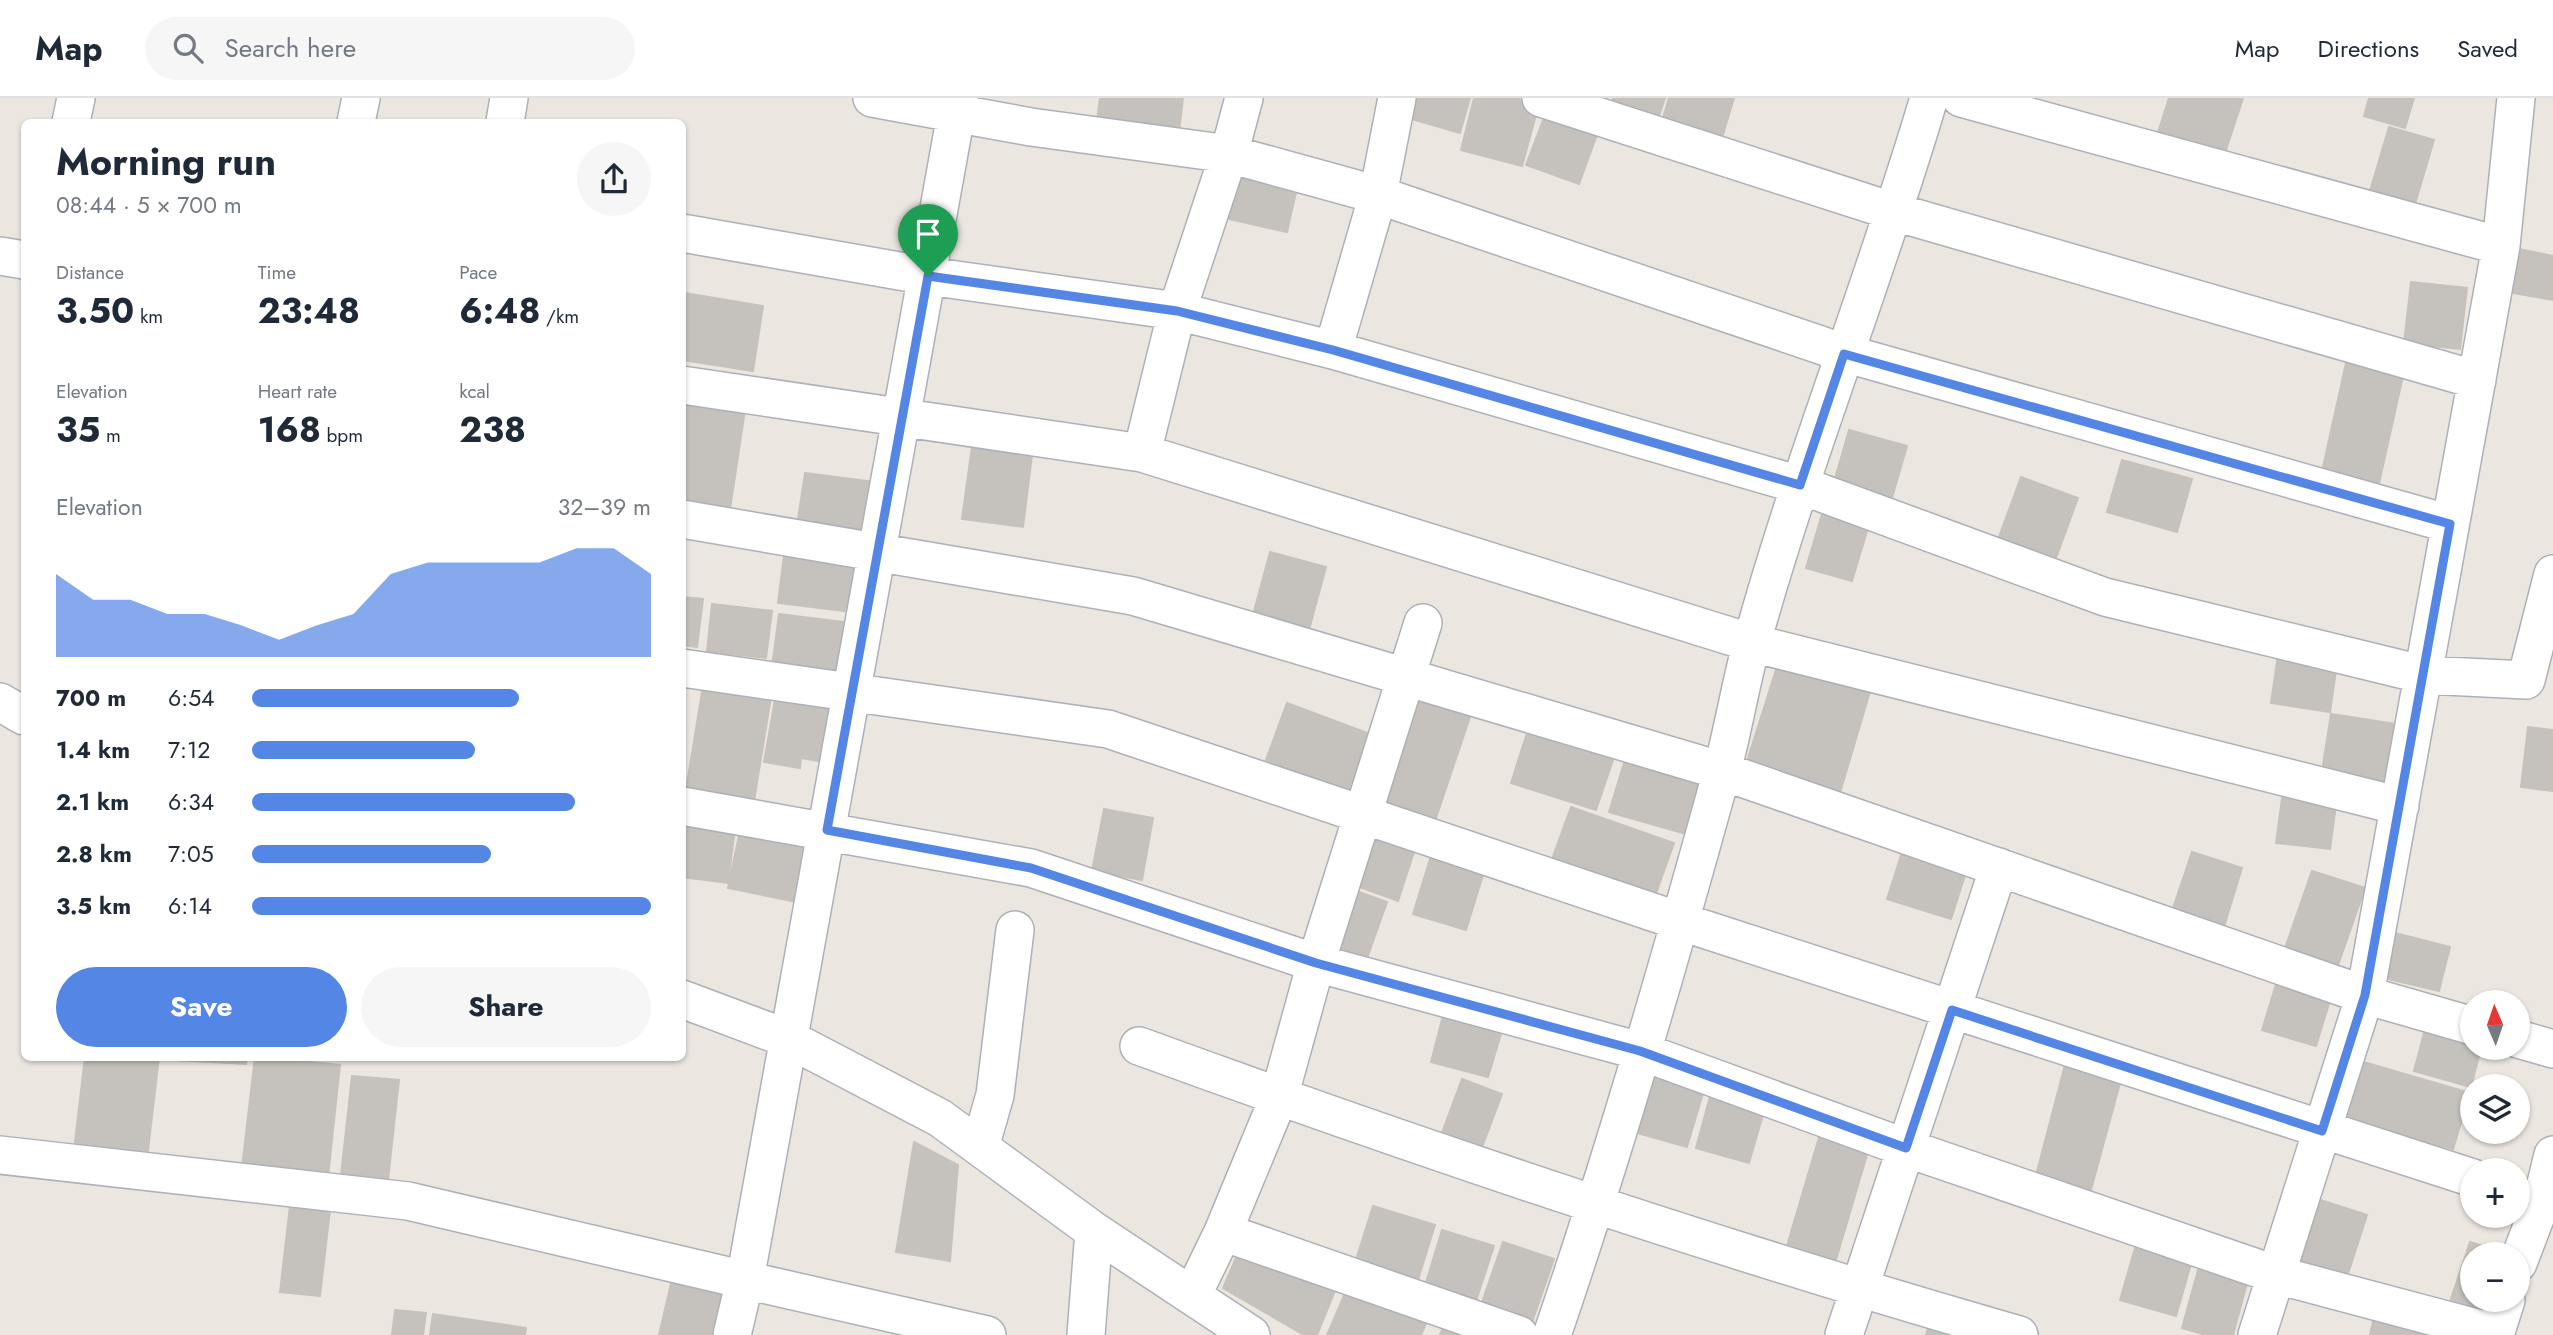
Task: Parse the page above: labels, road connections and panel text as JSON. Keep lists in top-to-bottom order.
{
  "north": "top",
  "page": {
    "header": "Map",
    "search": "Search here",
    "nav": ["Map", "Directions", "Saved"],
    "heading": ["Morning run", "08:44 · 5 × 700 m"],
    "stats": [
      ["Distance", "3.50 km"],
      ["Time", "23:48"],
      ["Pace", "6:48 /km"],
      ["Elevation", "35 m"],
      ["Heart rate", "168 bpm"],
      ["kcal", "238"]
    ],
    "chart": ["Elevation", "32–39 m"],
    "list": [
      {
        "name": "700 m",
        "note": "6:54"
      },
      {
        "name": "1.4 km",
        "note": "7:12"
      },
      {
        "name": "2.1 km",
        "note": "6:34"
      },
      {
        "name": "2.8 km",
        "note": "7:05"
      },
      {
        "name": "3.5 km",
        "note": "6:14"
      }
    ],
    "buttons": ["Save", "Share"],
    "map_buttons": ["+", "−"]
  }
}
